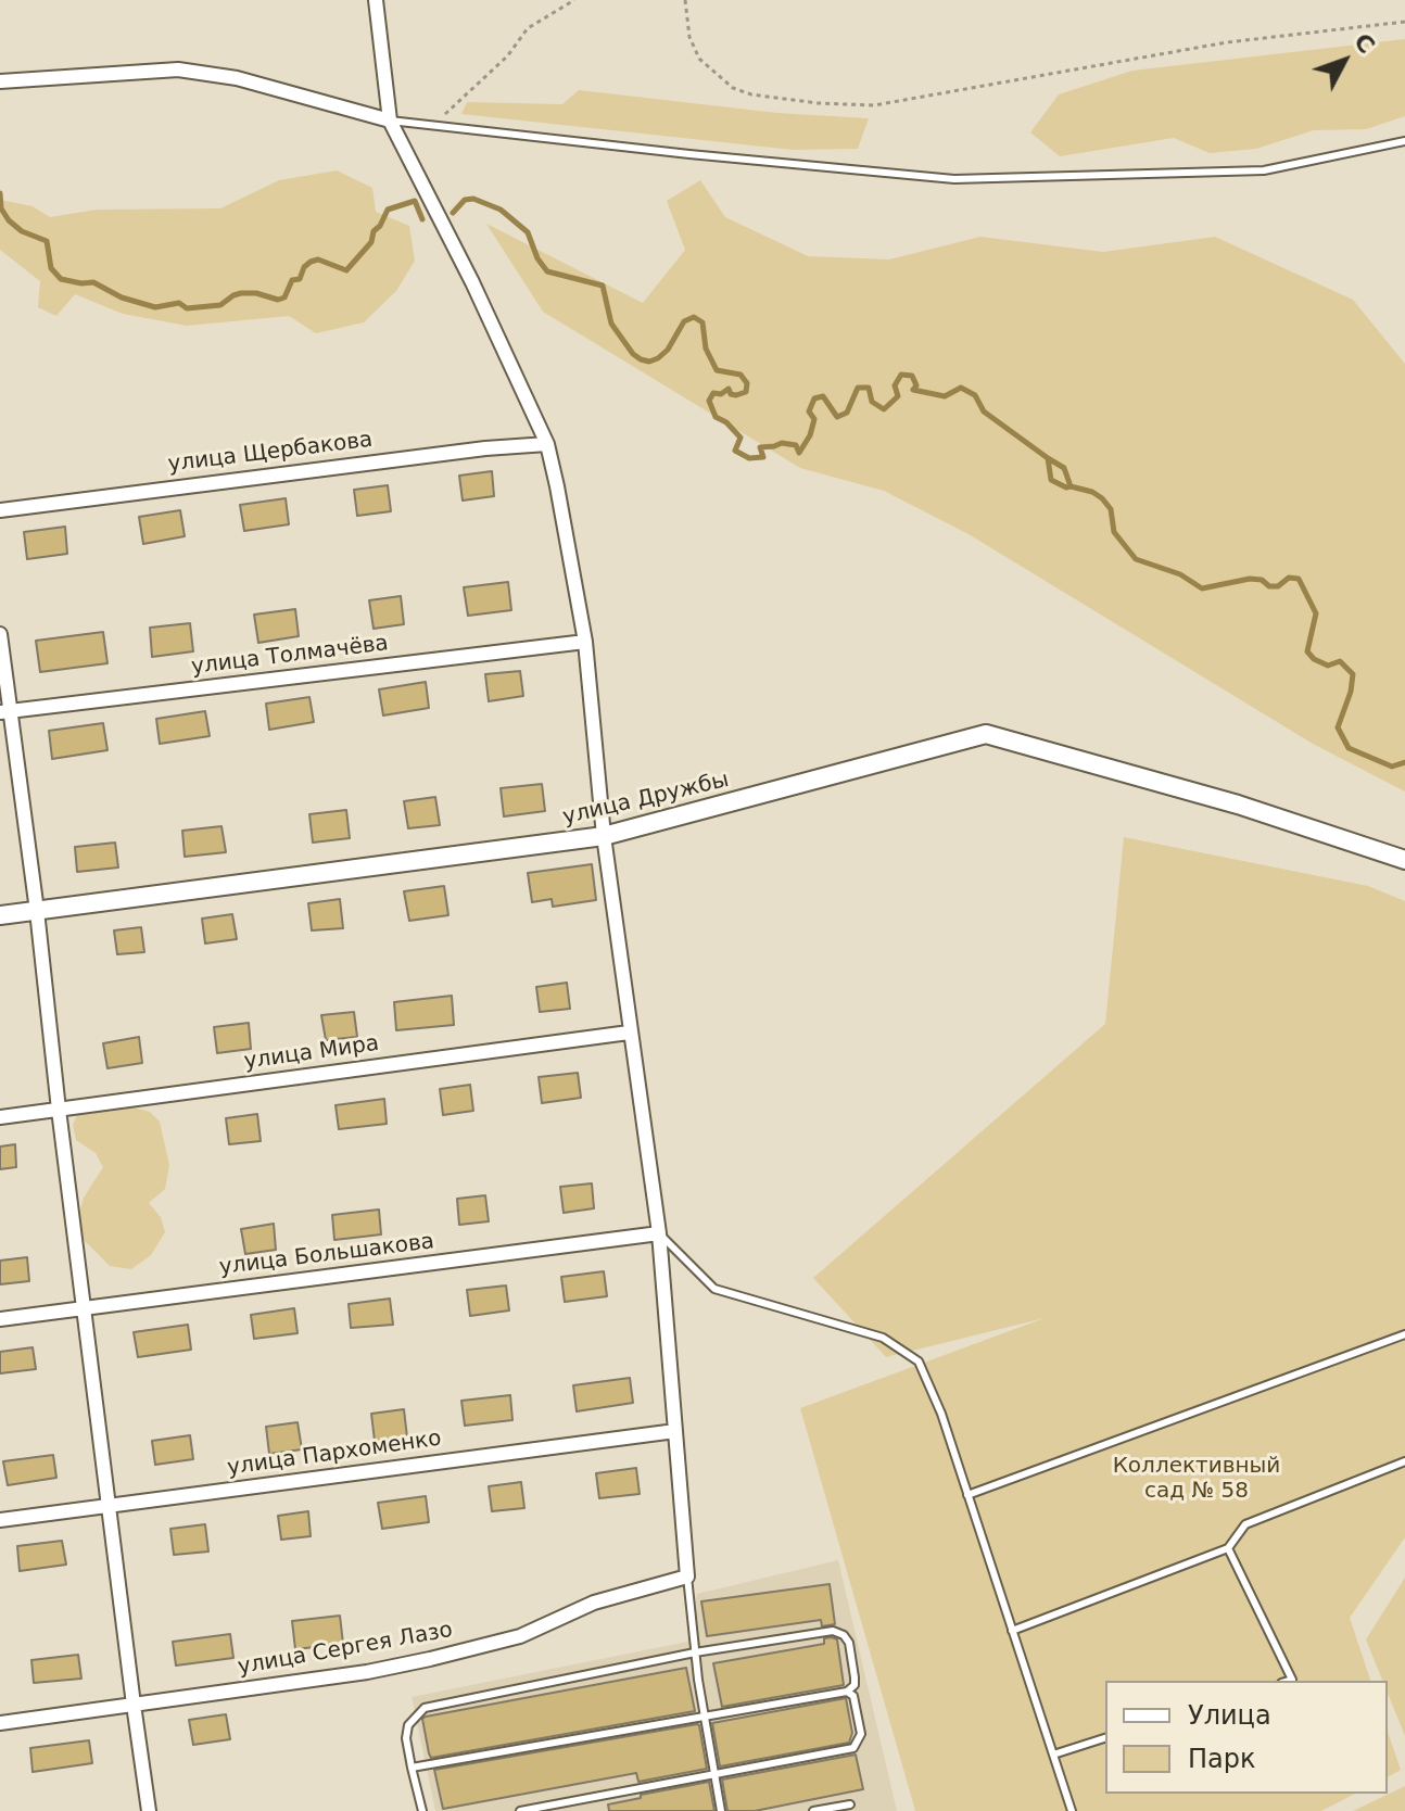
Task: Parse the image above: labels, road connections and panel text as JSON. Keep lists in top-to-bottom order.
{
  "streets": {
    "street": [
      "улица Щербакова",
      "улица Толмачёва",
      "улица Дружбы",
      "улица Мира",
      "улица Большакова",
      "улица Пархоменко",
      "улица Сергея Лазо"
    ]
  },
  "parks": ["Коллективный сад № 58"],
  "legend": ["Улица", "Парк"],
  "north": "top right"
}
